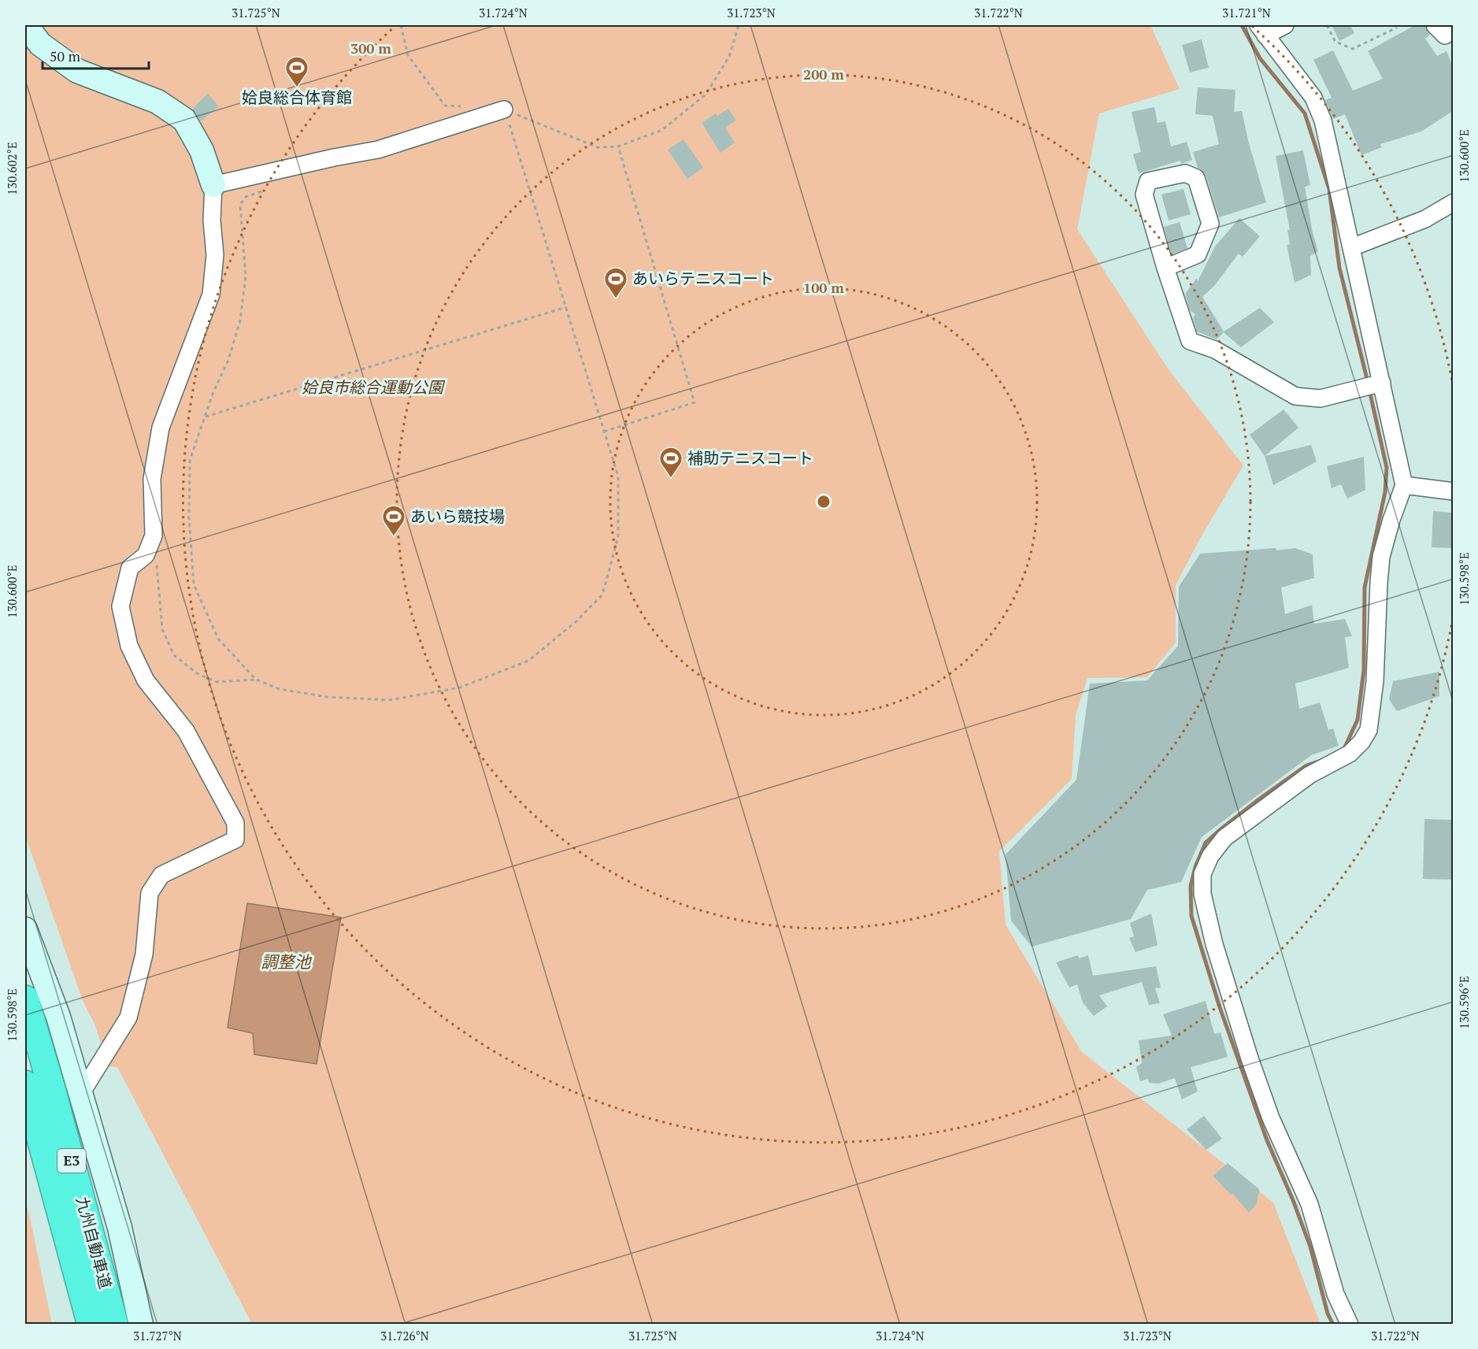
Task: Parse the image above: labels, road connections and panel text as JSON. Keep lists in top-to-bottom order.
{
  "streets": {
    "highway": ["E3", "九州自動車道"]
  },
  "water": ["調整池"],
  "parks": ["姶良市総合運動公園"],
  "places": {
    "sports": [
      "姶良総合体育館",
      "あいらテニスコート",
      "補助テニスコート",
      "あいら競技場"
    ]
  },
  "scale_bar": "50 m",
  "coordinates": [
    "31.725°N",
    "31.724°N",
    "31.723°N",
    "31.722°N",
    "31.721°N",
    "130.600°E",
    "130.602°E",
    "130.598°E",
    "130.596°E",
    "31.727°N",
    "31.726°N"
  ],
  "rings": ["300 m", "200 m", "100 m"]
}
